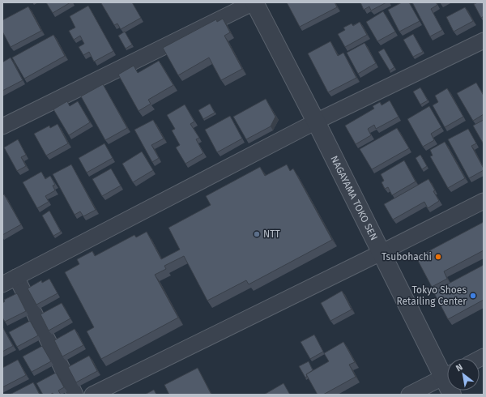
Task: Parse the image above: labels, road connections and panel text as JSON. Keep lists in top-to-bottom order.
{
  "streets": {
    "street": ["NAGAYAMA TOKO SEN"]
  },
  "places": ["NTT", "Tsubohachi", "Tokyo Shoes Retailing Center"],
  "north": "top left"
}
